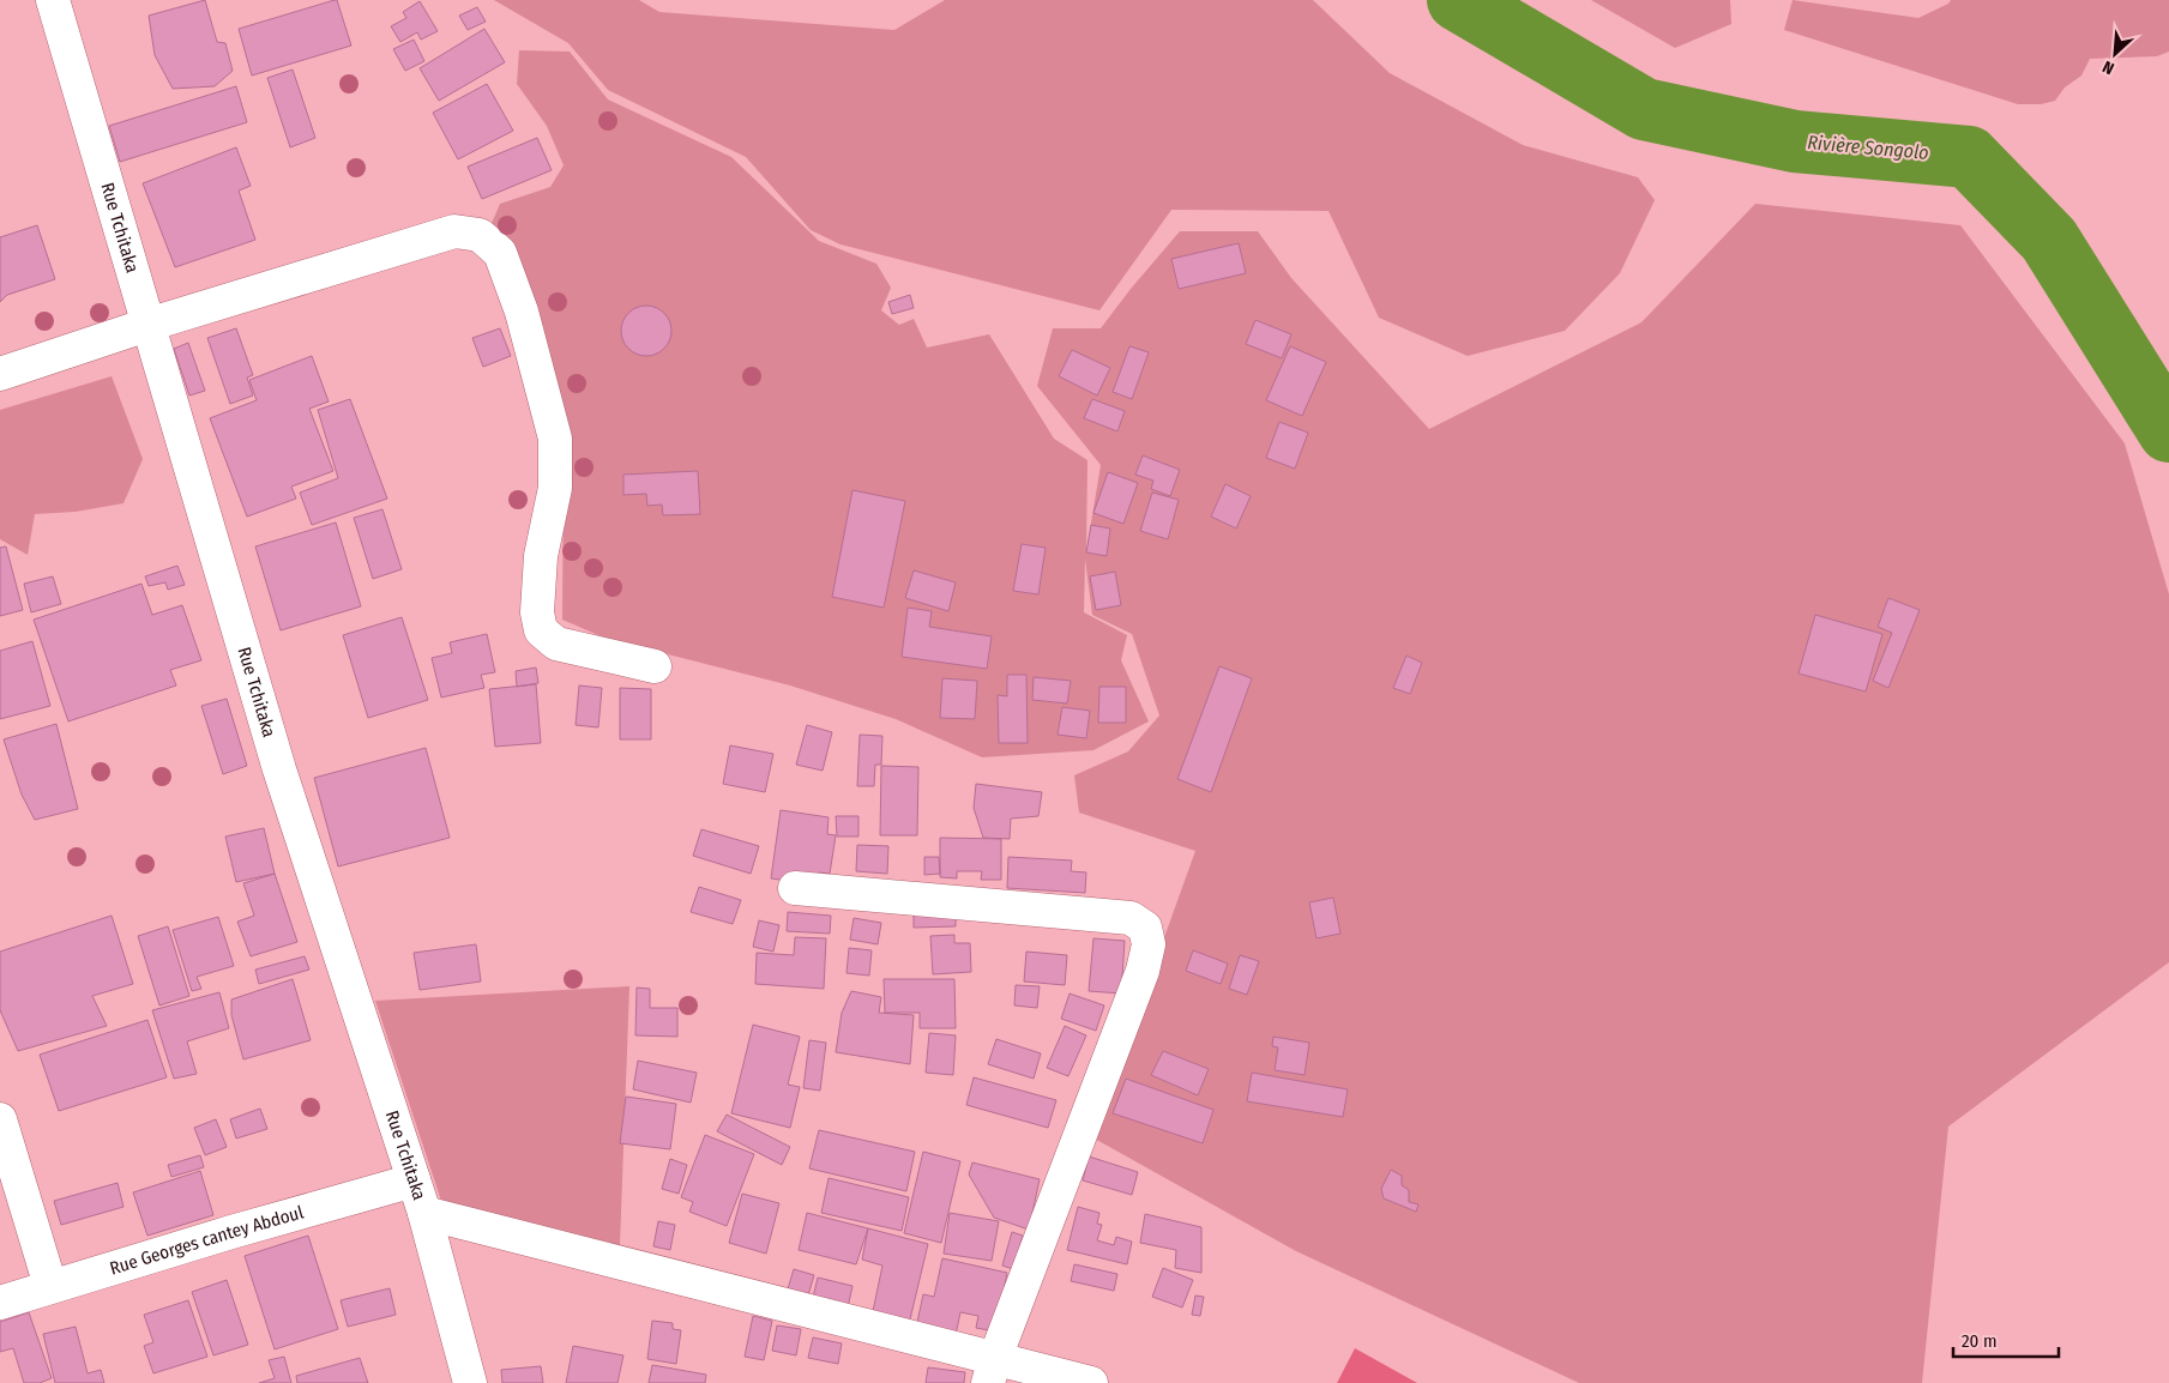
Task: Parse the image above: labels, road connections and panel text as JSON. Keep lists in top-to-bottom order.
{
  "streets": {
    "street": ["Rue Tchitaka", "Rue Georges cantey Abdoul"]
  },
  "crossings": [
    ["Rue Tchitaka", "Rue Georges cantey Abdoul"]
  ],
  "water": ["Rivière Songolo"],
  "scale_bar": "20 m",
  "north": "bottom left"
}
